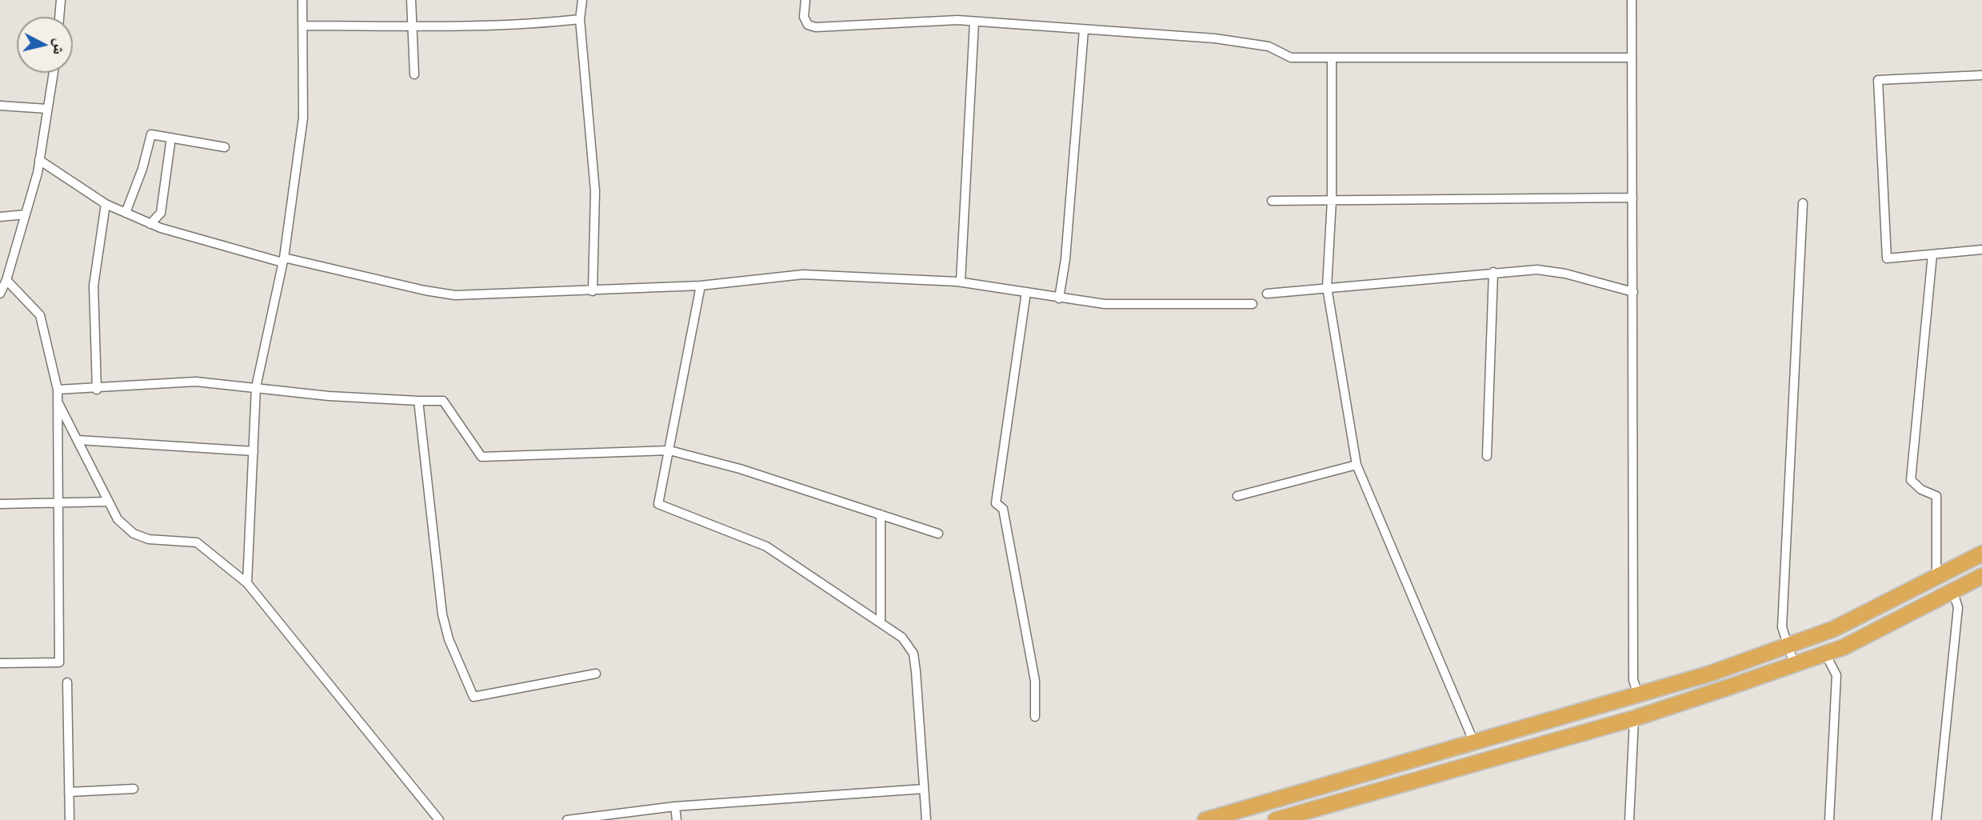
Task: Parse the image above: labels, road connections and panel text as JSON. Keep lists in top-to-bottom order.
{
  "north": "right"
}
